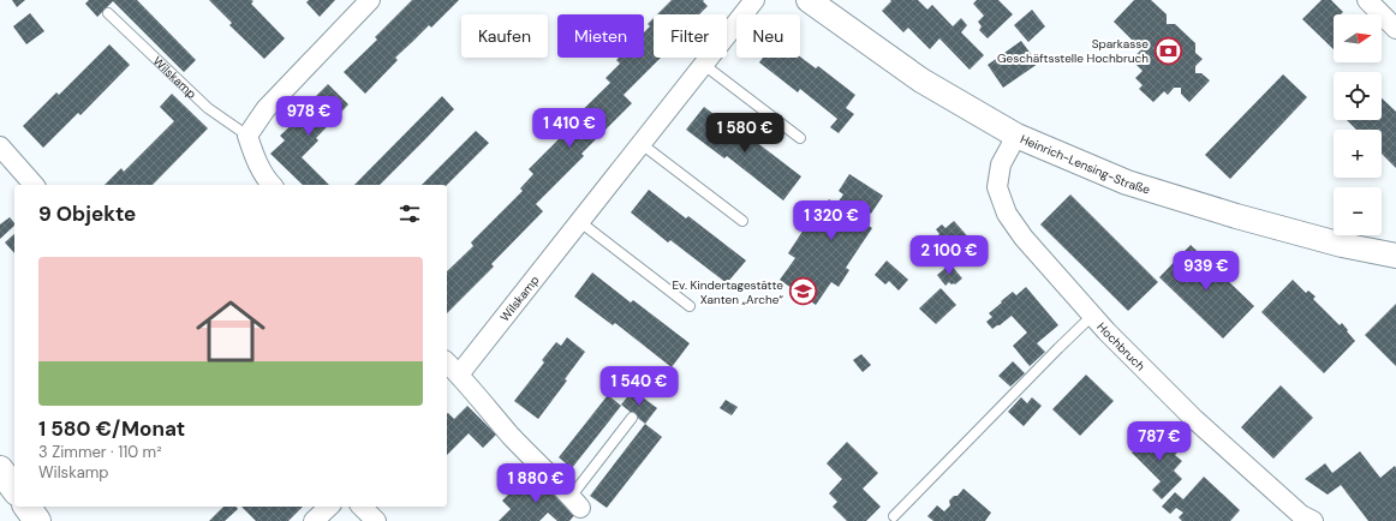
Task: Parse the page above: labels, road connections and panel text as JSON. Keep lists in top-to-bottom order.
{
  "streets": {
    "street": ["Wilskamp", "Heinrich-Lensing-Straße", "Hochbruch"]
  },
  "crossings": [
    ["Heinrich-Lensing-Straße", "Hochbruch"]
  ],
  "places": {
    "bank": ["Sparkasse Geschäftsstelle Hochbruch"],
    "school or university": ["Ev. Kindertagestätte Xanten „Arche“"]
  },
  "north": "right",
  "page": {
    "map_buttons": ["+", "−"],
    "chip": [
      "Kaufen",
      "Mieten",
      "Filter",
      "Neu"
    ],
    "price": [
      "978 €",
      "1 410 €",
      "1 580 €",
      "1 320 €",
      "2 100 €",
      "939 €",
      "1 540 €",
      "787 €",
      "1 880 €"
    ],
    "heading": "9 Objekte",
    "list": [
      {
        "name": "1 580 €/Monat",
        "note": "3 Zimmer · 110 m² · Wilskamp"
      }
    ]
  }
}
